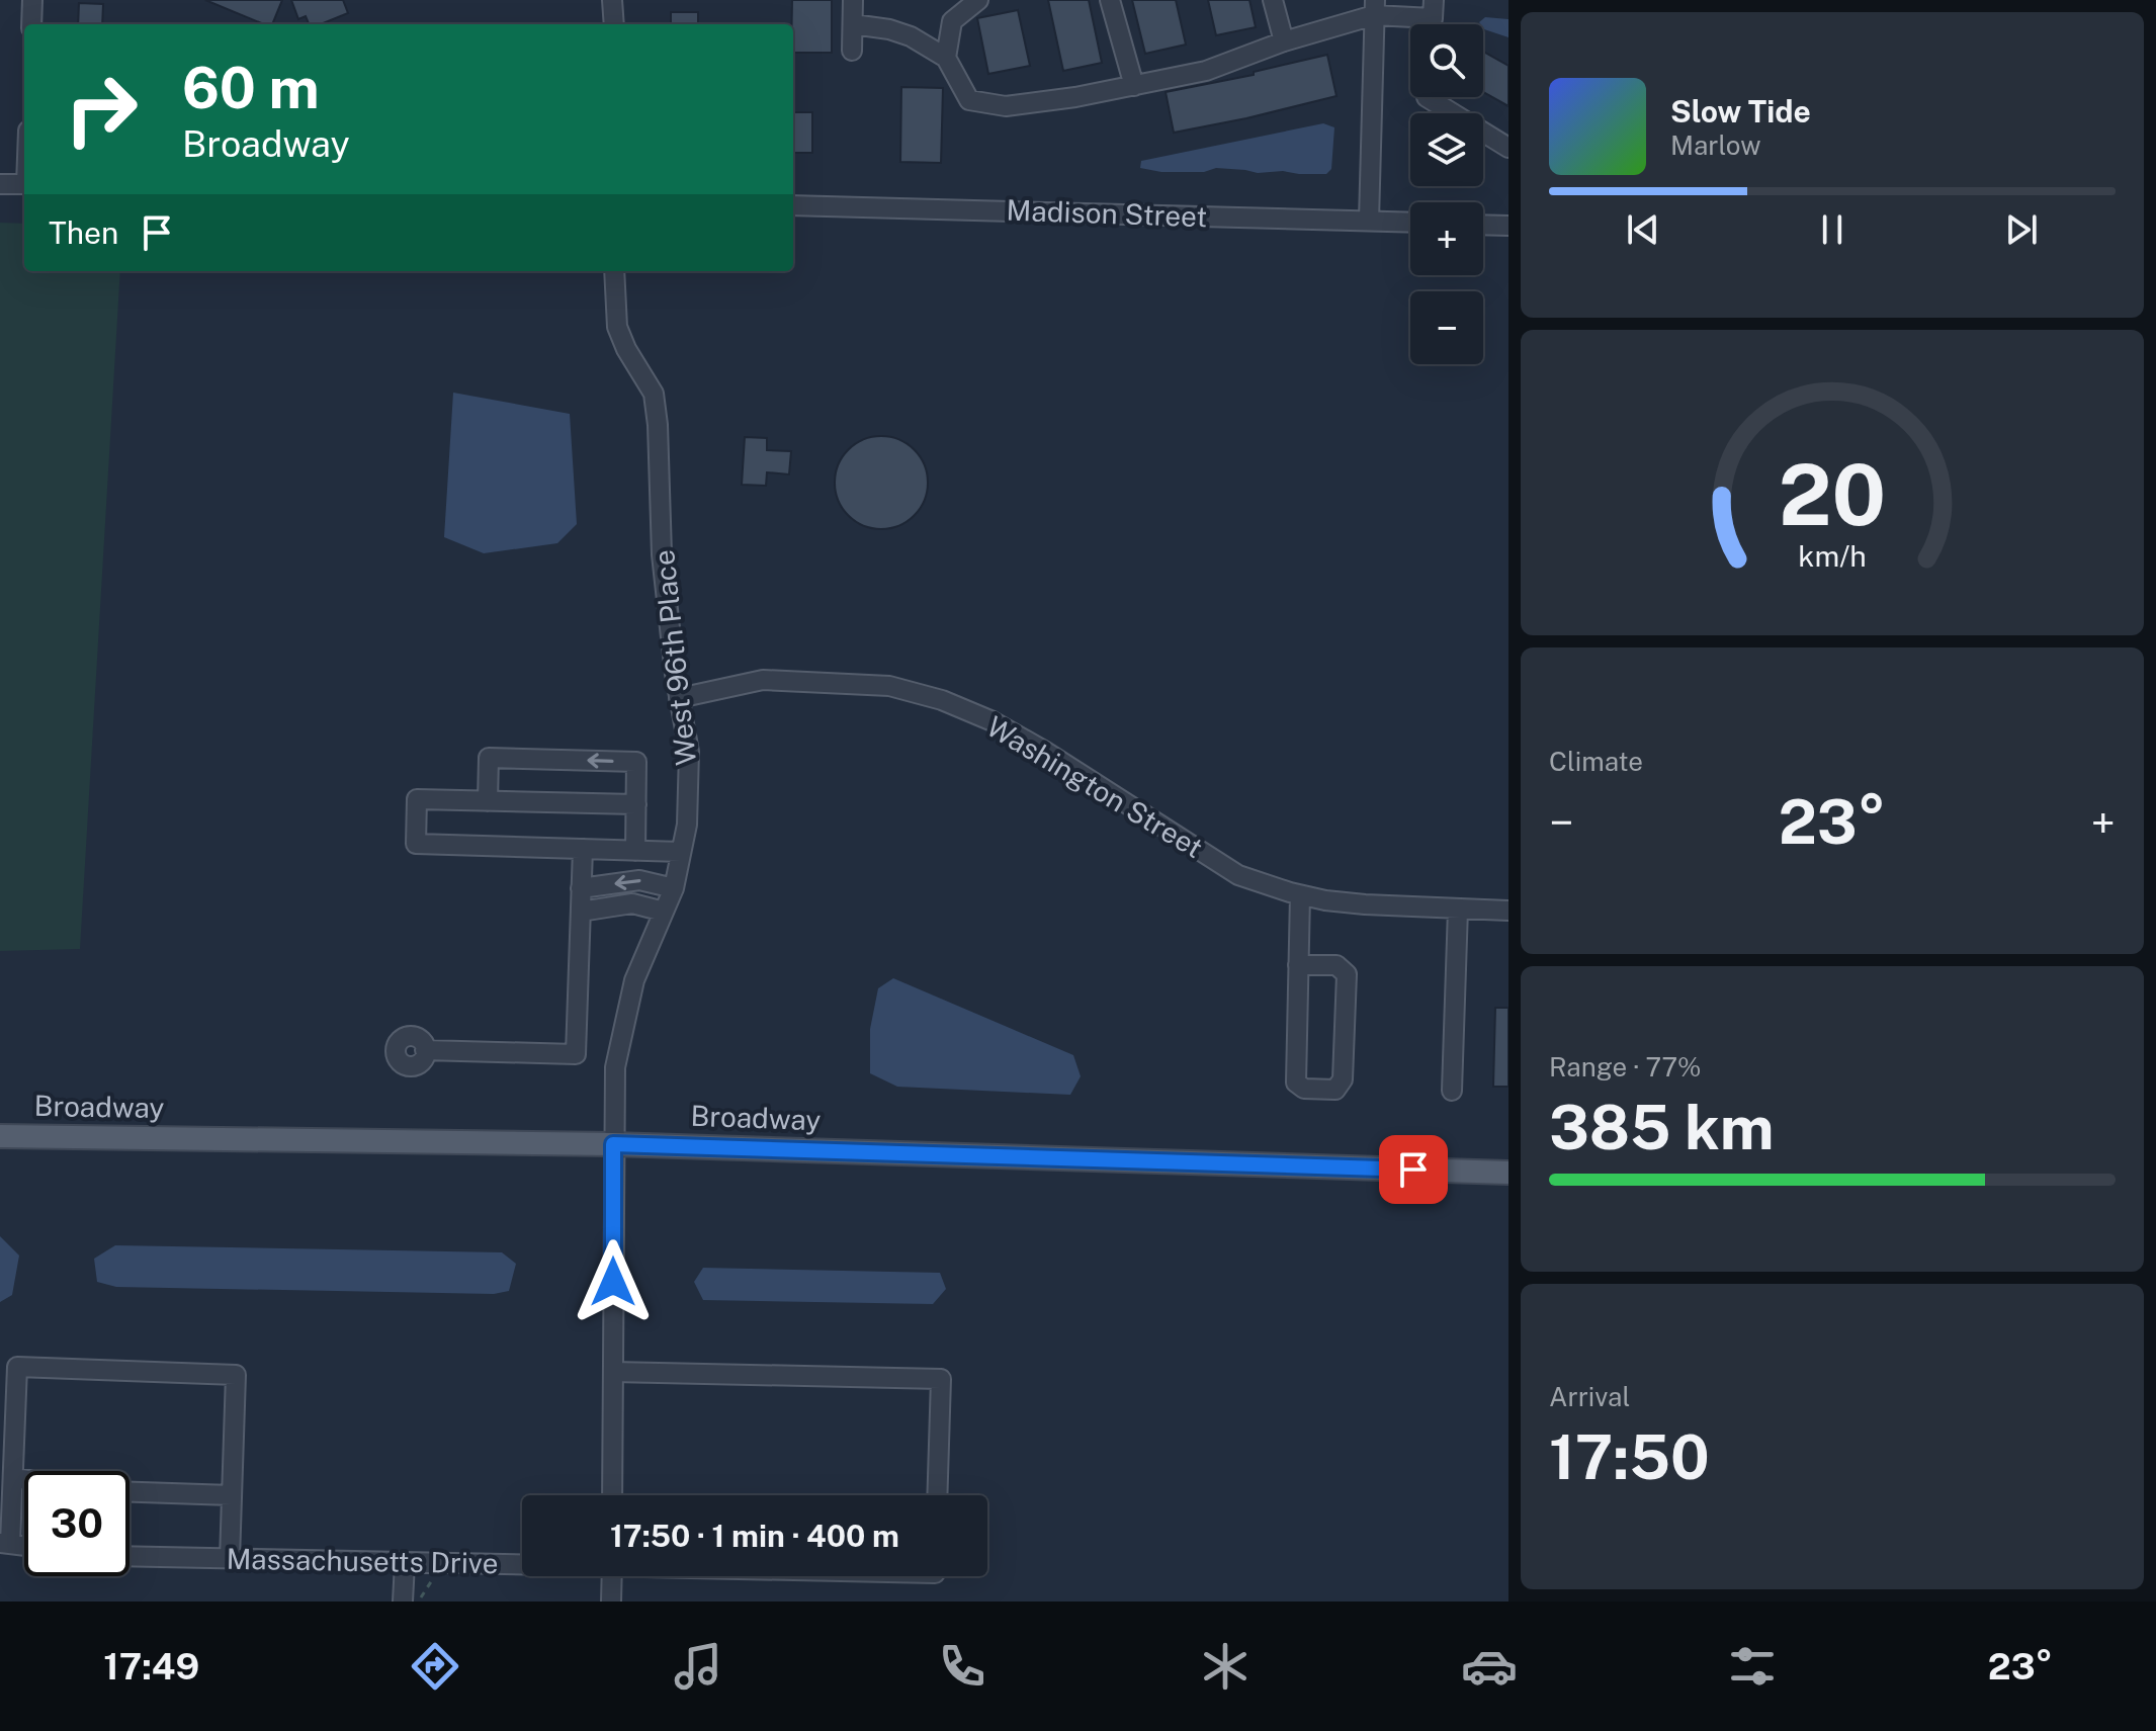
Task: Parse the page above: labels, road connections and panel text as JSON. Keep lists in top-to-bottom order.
{
  "streets": {
    "main road": ["Broadway"],
    "street": [
      "Madison Street",
      "West 96th Place",
      "Washington Street",
      "Massachusetts Drive"
    ]
  },
  "crossings": [
    ["West 96th Place", "Washington Street"],
    ["West 96th Place", "Broadway"]
  ],
  "page": {
    "map_buttons": ["+", "−"],
    "turn": ["60 m", "Broadway"],
    "song": ["Slow Tide", "Marlow"],
    "then": "Then",
    "tile": [
      "Climate",
      ["Range · 77%", "385 km"],
      ["Arrival", "17:50"]
    ],
    "heat": ["−", "23°", "+"],
    "limit": "30",
    "trip": "17:50 · 1 min · 400 m",
    "tabs": ["17:49", "23°"],
    "gauge": ["20", "km/h"]
  }
}
